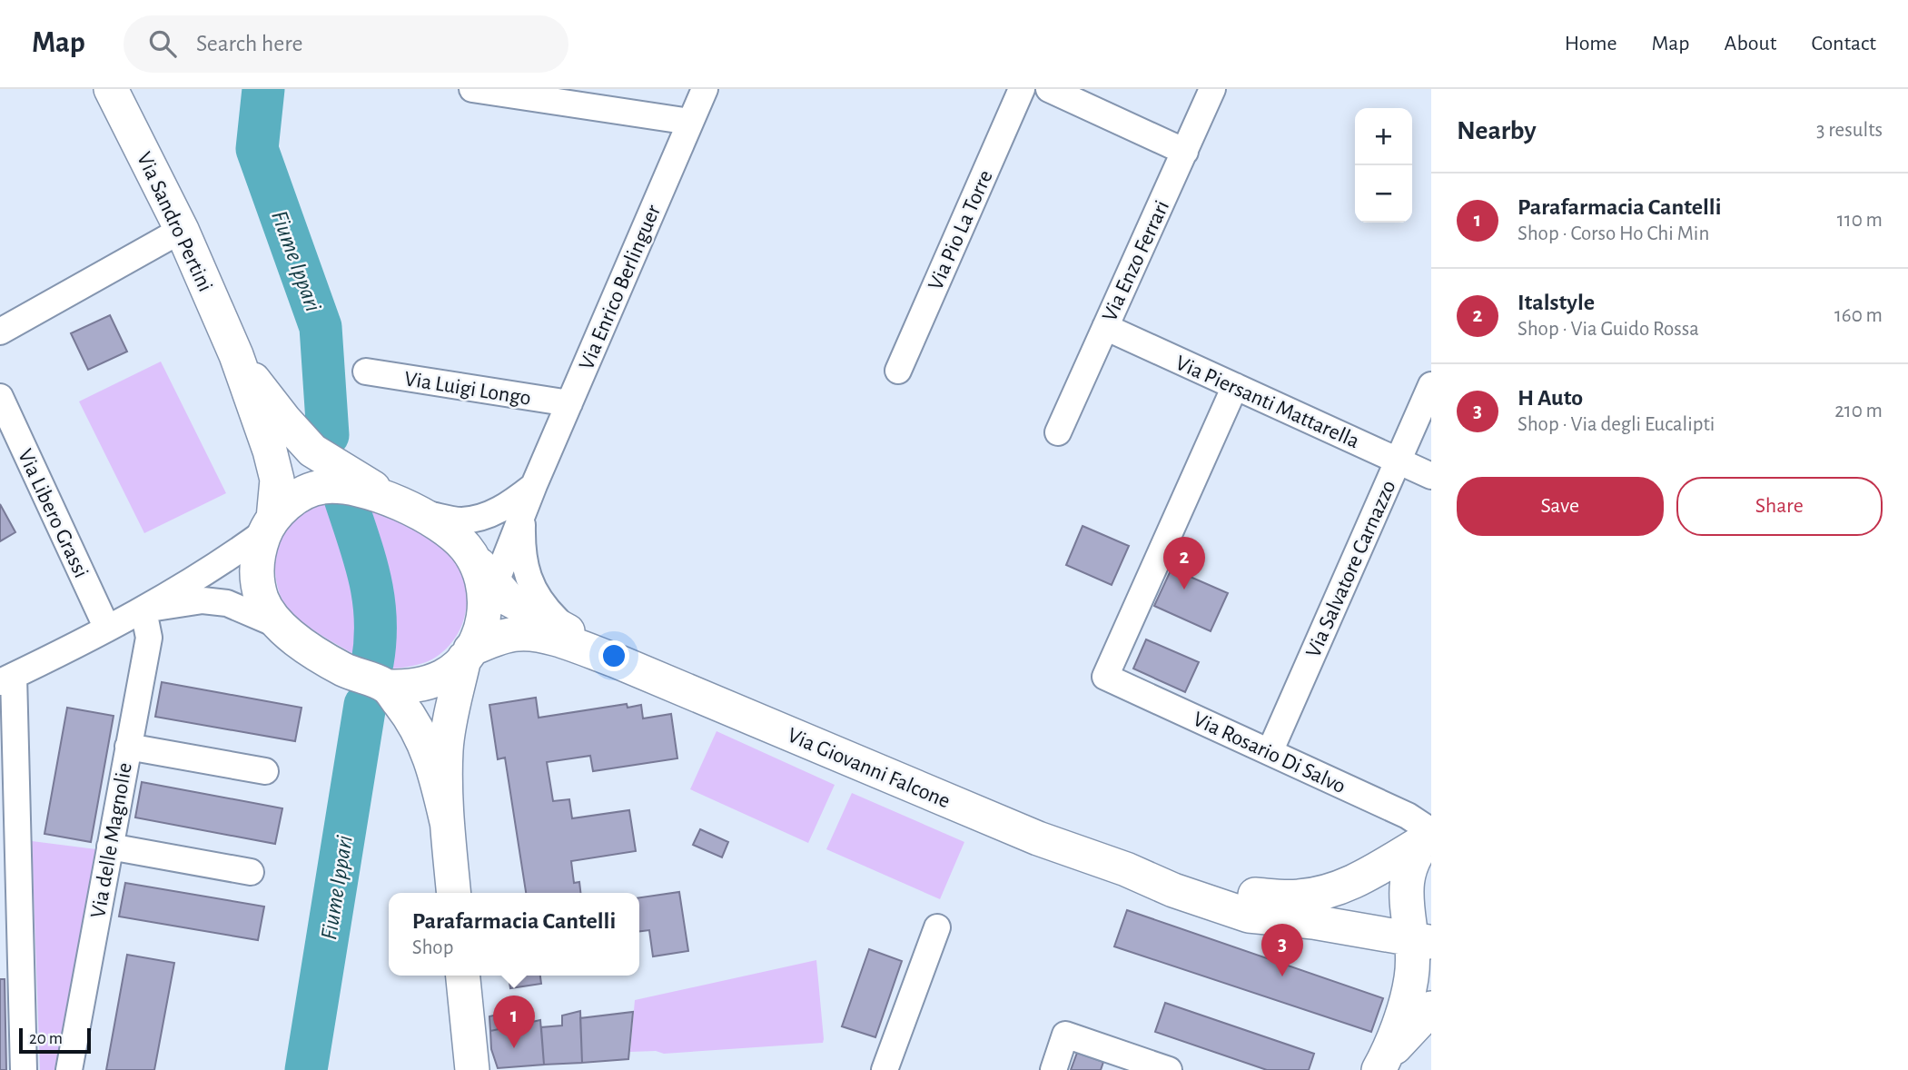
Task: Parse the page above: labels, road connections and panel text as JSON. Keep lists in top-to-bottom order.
{
  "streets": {
    "main road": ["Via Sandro Pertini", "Via Giovanni Falcone"],
    "street": [
      "Via Pio La Torre",
      "Via Enzo Ferrari",
      "Via Enrico Berlinguer",
      "Via Luigi Longo",
      "Via Piersanti Mattarella",
      "Via Libero Grassi",
      "Via Salvatore Carnazzo",
      "Via Rosario Di Salvo",
      "Via delle Magnolie"
    ]
  },
  "crossings": [
    ["Via Enzo Ferrari", "Via Piersanti Mattarella"],
    ["Via Enrico Berlinguer", "Via Luigi Longo"],
    ["Via Piersanti Mattarella", "Via Salvatore Carnazzo"],
    ["Via Piersanti Mattarella", "Via Rosario Di Salvo"],
    ["Via Salvatore Carnazzo", "Via Rosario Di Salvo"]
  ],
  "water": ["Fiume Ippari"],
  "scale_bar": "20 m",
  "page": {
    "header": "Map",
    "search": "Search here",
    "nav": [
      "Home",
      "Map",
      "About",
      "Contact"
    ],
    "heading": ["Nearby", "3 results"],
    "map_buttons": ["+", "−"],
    "list": [
      {
        "mark": "1",
        "name": "Parafarmacia Cantelli",
        "note": "Shop · Corso Ho Chi Min",
        "value": "110 m"
      },
      {
        "mark": "2",
        "name": "Italstyle",
        "note": "Shop · Via Guido Rossa",
        "value": "160 m"
      },
      {
        "mark": "3",
        "name": "H Auto",
        "note": "Shop · Via degli Eucalipti",
        "value": "210 m"
      }
    ],
    "buttons": ["Save", "Share"],
    "pins": ["2", "3", "1"],
    "popup": ["Parafarmacia Cantelli", "Shop"],
    "scale": "20 m"
  }
}
